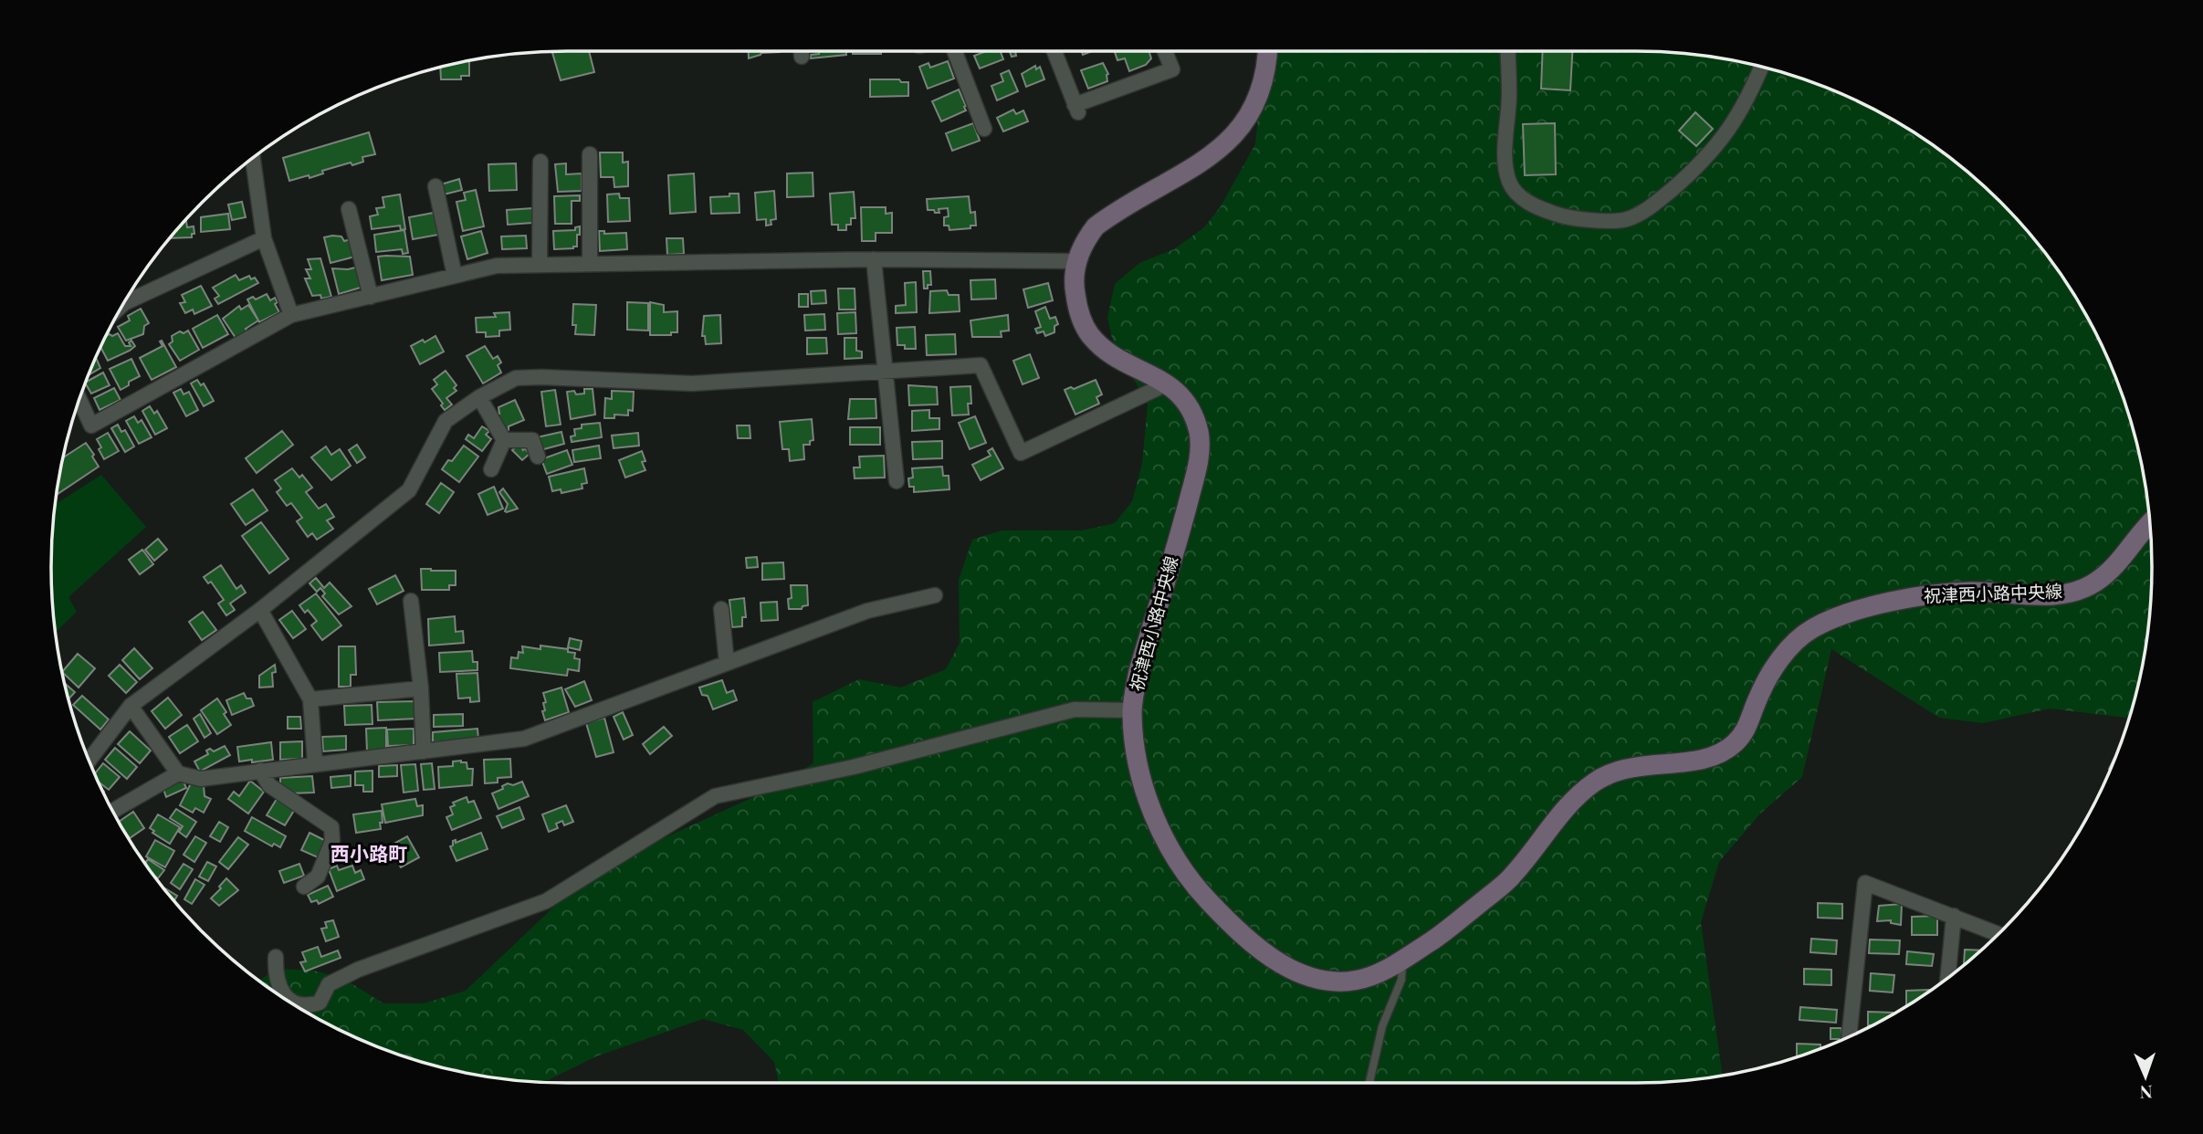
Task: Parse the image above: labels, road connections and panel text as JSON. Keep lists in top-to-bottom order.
{
  "streets": {
    "main road": ["祝津西小路中央線"]
  },
  "districts": ["西小路町"],
  "north": "bottom"
}
